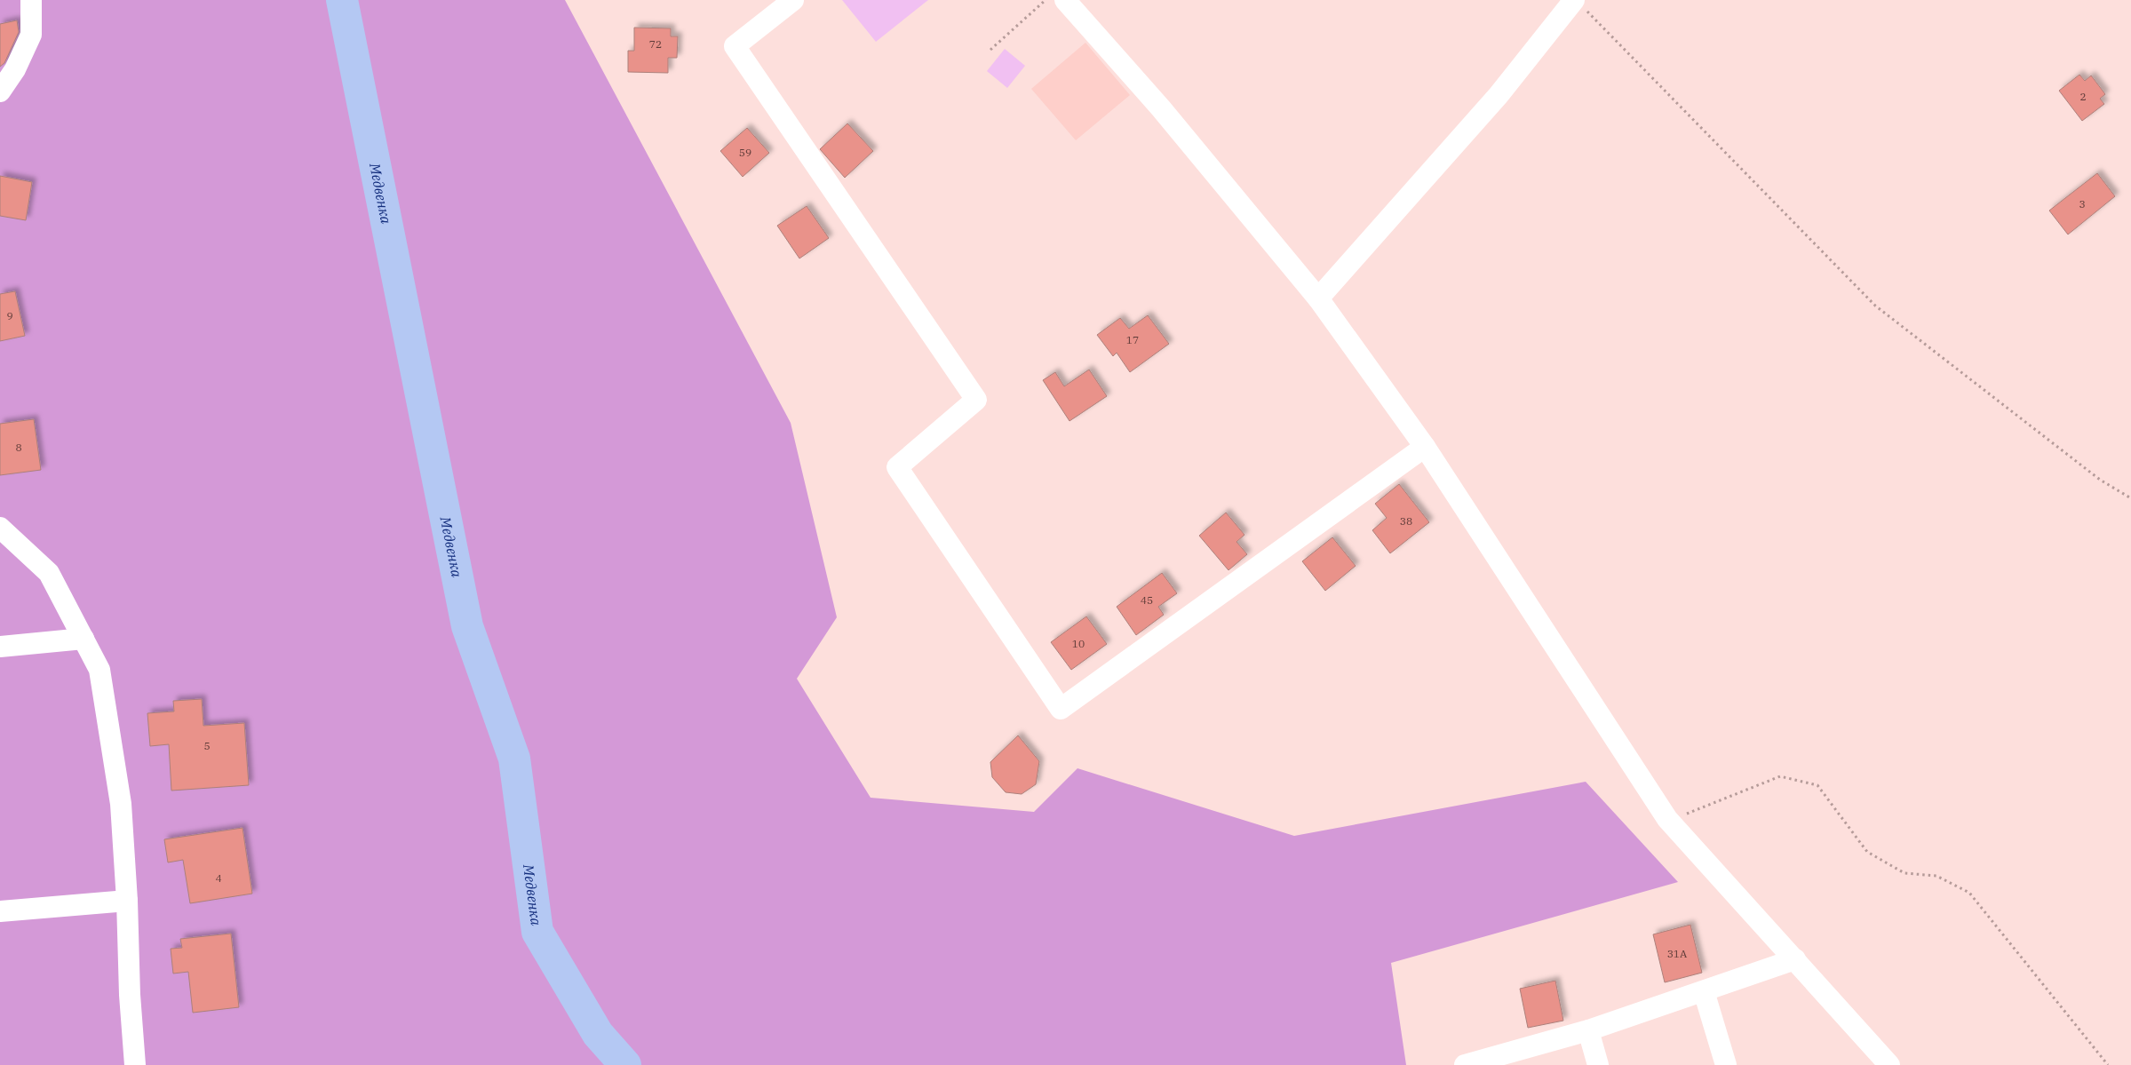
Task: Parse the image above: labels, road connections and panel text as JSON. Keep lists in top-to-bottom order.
{
  "water": ["Медвенка"],
  "house_numbers": [
    "72",
    "2",
    "59",
    "3",
    "9",
    "17",
    "8",
    "38",
    "45",
    "10",
    "5",
    "4",
    "31А"
  ]
}
